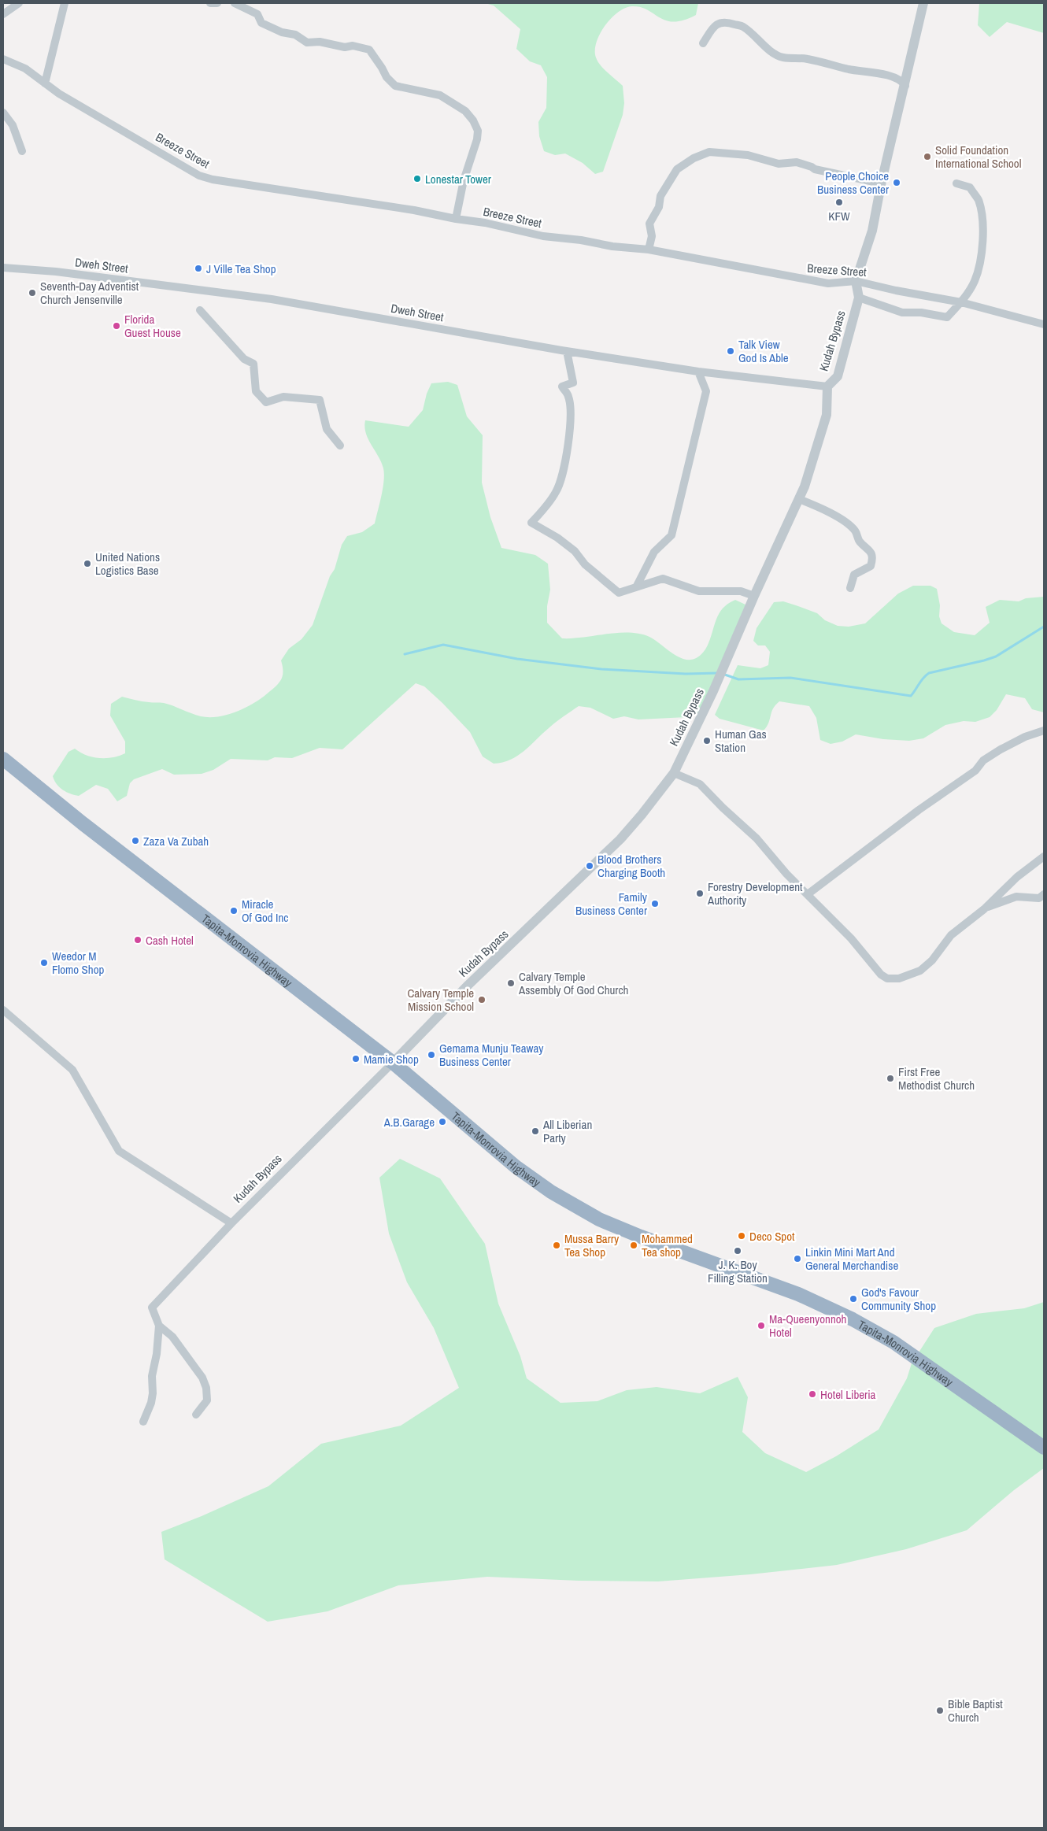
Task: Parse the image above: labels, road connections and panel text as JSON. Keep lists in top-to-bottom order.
{
  "streets": {
    "highway": ["Tapita-Monrovia Highway"],
    "street": ["Breeze Street", "Dweh Street", "Kudah Bypass"]
  },
  "crossings": [
    ["Breeze Street", "Kudah Bypass"],
    ["Dweh Street", "Kudah Bypass"],
    ["Kudah Bypass", "Tapita-Monrovia Highway"]
  ],
  "places": [
    "Solid Foundation International School",
    "Lonestar Tower",
    "People Choice Business Center",
    "KFW",
    "J Ville Tea Shop",
    "Seventh-Day Adventist Church Jensenville",
    "Florida Guest House",
    "Talk View God Is Able",
    "United Nations Logistics Base",
    "Human Gas Station",
    "Zaza Va Zubah",
    "Blood Brothers Charging Booth",
    "Forestry Development Authority",
    "Family Business Center",
    "Miracle Of God Inc",
    "Cash Hotel",
    "Weedor M Flomo Shop",
    "Calvary Temple Assembly Of God Church",
    "Calvary Temple Mission School",
    "Gemama Munju Teaway Business Center",
    "Mamie Shop",
    "First Free Methodist Church",
    "A.B.Garage",
    "All Liberian Party",
    "Deco Spot",
    "Mussa Barry Tea Shop",
    "Mohammed Tea shop",
    "J. K. Boy Filling Station",
    "Linkin Mini Mart And General Merchandise",
    "God's Favour Community Shop",
    "Ma-Queenyonnoh Hotel",
    "Hotel Liberia",
    "Bible Baptist Church"
  ]
}
